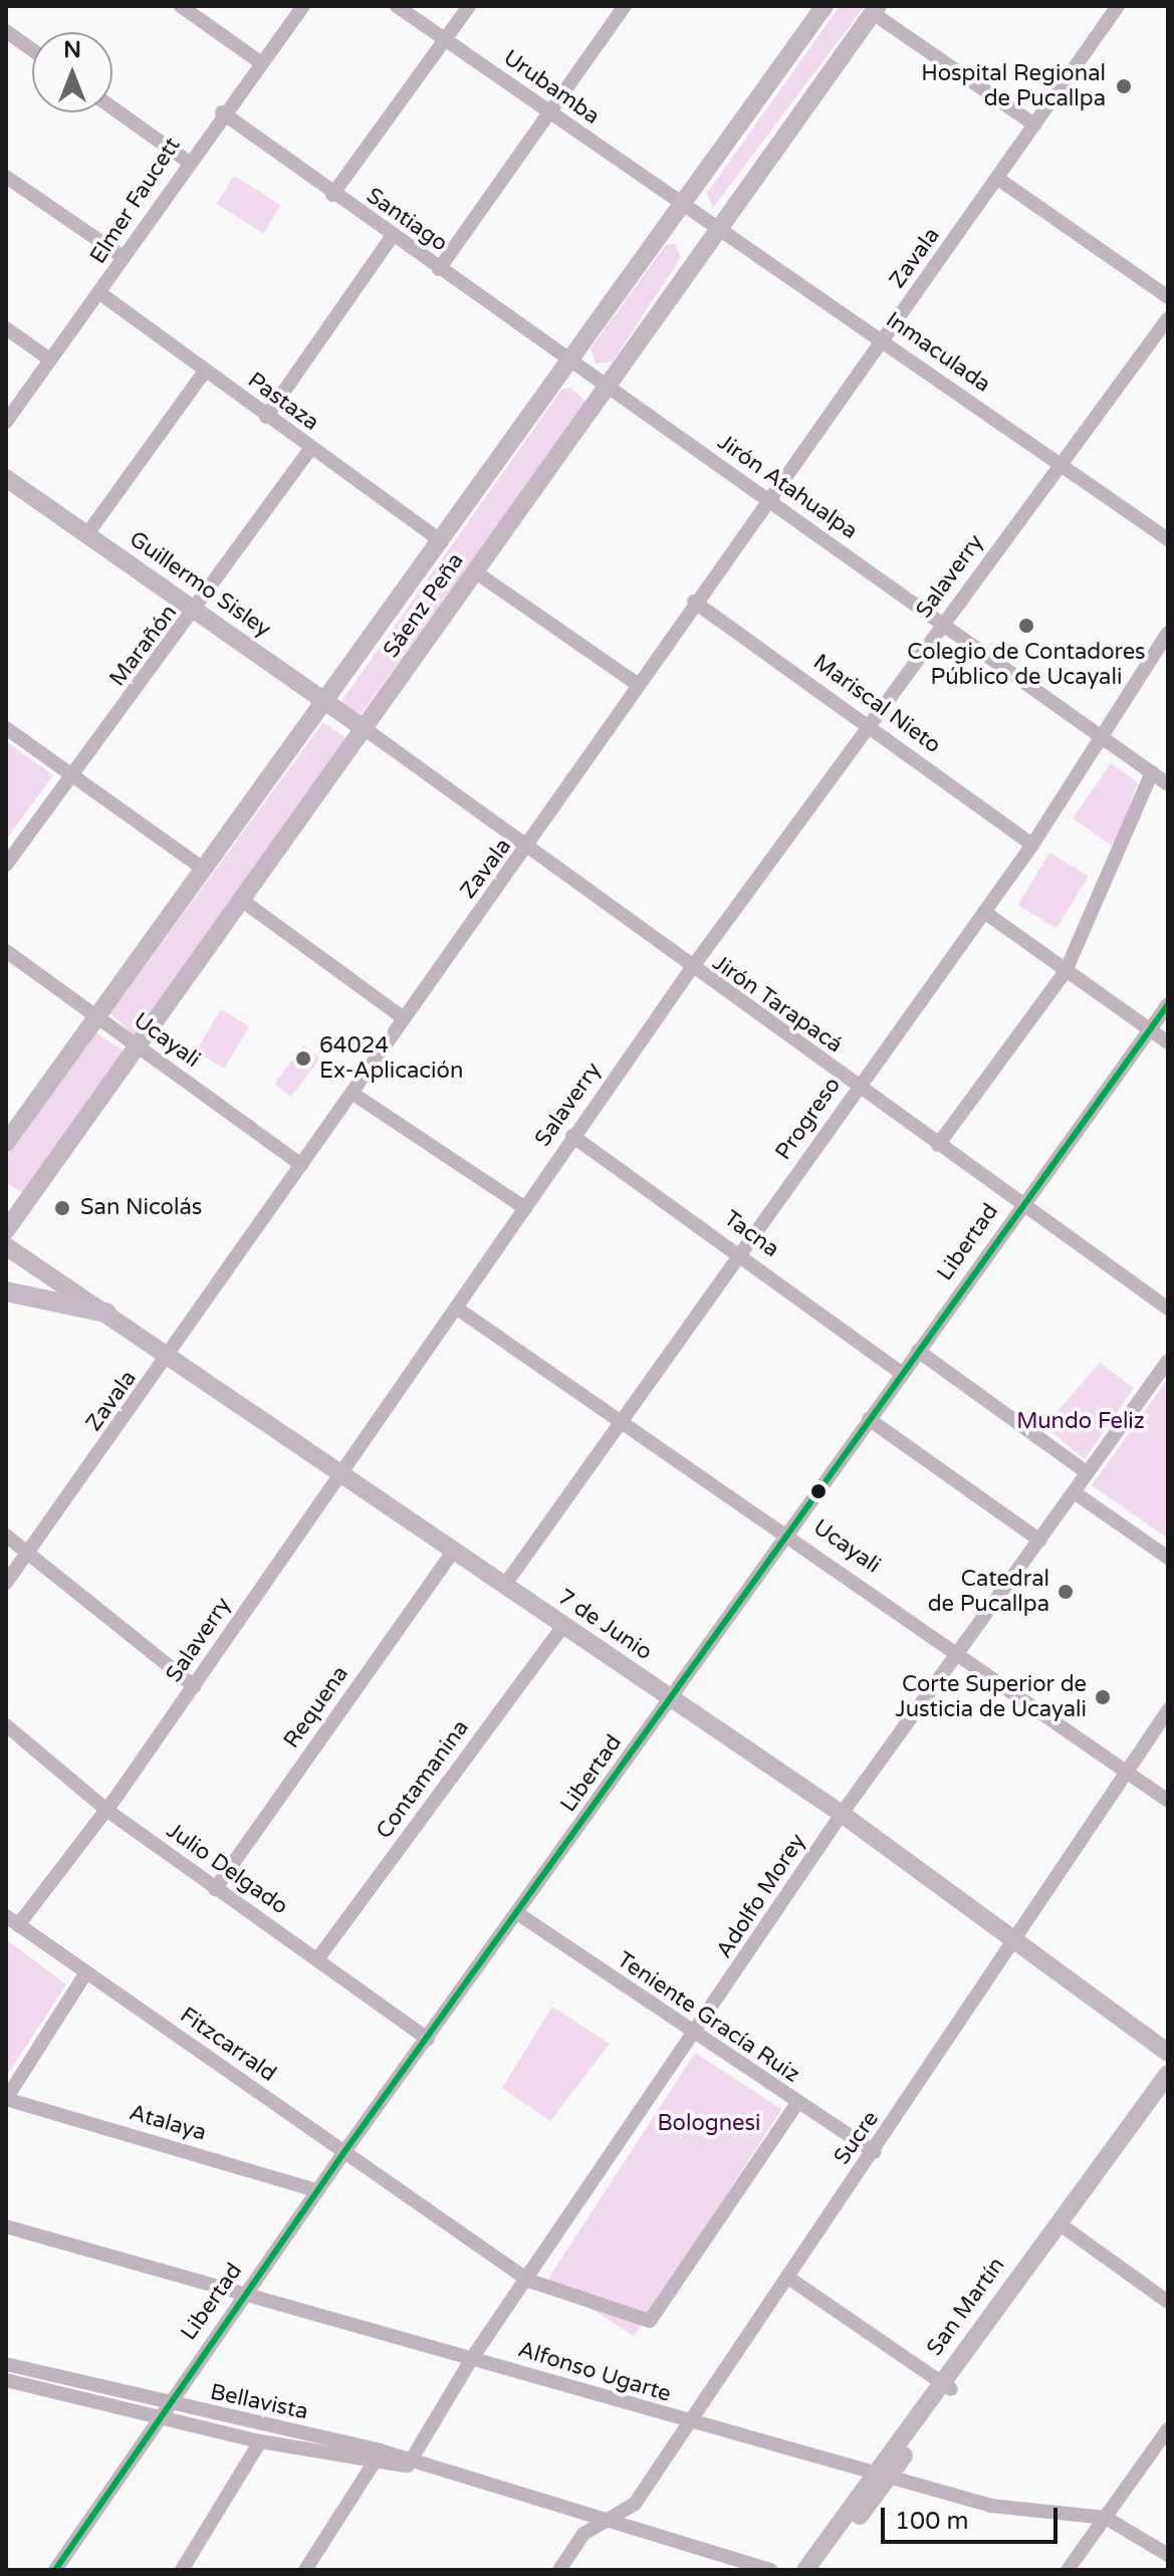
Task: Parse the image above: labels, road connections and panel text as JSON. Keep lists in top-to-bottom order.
{
  "streets": {
    "main road": [
      "Guillermo Sisley",
      "Sáenz Peña",
      "7 de Junio",
      "San Martín"
    ],
    "street": [
      "Urubamba",
      "Elmer Faucett",
      "Santiago",
      "Zavala",
      "Inmaculada",
      "Pastaza",
      "Jirón Atahualpa",
      "Salaverry",
      "Marañón",
      "Mariscal Nieto",
      "Jirón Tarapacá",
      "Ucayali",
      "Progreso",
      "Tacna",
      "Libertad",
      "Requena",
      "Contamanina",
      "Julio Delgado",
      "Adolfo Morey",
      "Teniente Gracía Ruiz",
      "Fitzcarrald",
      "Atalaya",
      "Sucre",
      "Alfonso Ugarte",
      "Bellavista"
    ]
  },
  "crossings": [
    ["Urubamba", "Inmaculada"],
    ["Urubamba", "Sáenz Peña"],
    ["Elmer Faucett", "Santiago"],
    ["Elmer Faucett", "Pastaza"],
    ["Santiago", "Jirón Atahualpa"],
    ["Santiago", "Sáenz Peña"],
    ["Zavala", "Inmaculada"],
    ["Zavala", "Jirón Atahualpa"],
    ["Zavala", "Mariscal Nieto"],
    ["Zavala", "Jirón Tarapacá"],
    ["Zavala", "Ucayali"],
    ["Zavala", "7 de Junio"],
    ["Inmaculada", "Salaverry"],
    ["Inmaculada", "Sáenz Peña"],
    ["Pastaza", "Sáenz Peña"],
    ["Pastaza", "Marañón"],
    ["Jirón Atahualpa", "Salaverry"],
    ["Jirón Atahualpa", "Sáenz Peña"],
    ["Jirón Atahualpa", "Progreso"],
    ["Salaverry", "Mariscal Nieto"],
    ["Salaverry", "Jirón Tarapacá"],
    ["Salaverry", "Ucayali"],
    ["Salaverry", "Tacna"],
    ["Salaverry", "7 de Junio"],
    ["Salaverry", "Julio Delgado"],
    ["Salaverry", "Fitzcarrald"],
    ["Guillermo Sisley", "Sáenz Peña"],
    ["Guillermo Sisley", "Marañón"],
    ["Guillermo Sisley", "Jirón Tarapacá"],
    ["Sáenz Peña", "Jirón Tarapacá"],
    ["Sáenz Peña", "Ucayali"],
    ["Mariscal Nieto", "Progreso"],
    ["Jirón Tarapacá", "Progreso"],
    ["Jirón Tarapacá", "Libertad"],
    ["Ucayali", "Progreso"],
    ["Ucayali", "Libertad"],
    ["Ucayali", "Adolfo Morey"],
    ["Ucayali", "Sucre"],
    ["Progreso", "Tacna"],
    ["Progreso", "7 de Junio"],
    ["Tacna", "Libertad"],
    ["Libertad", "7 de Junio"],
    ["Libertad", "Julio Delgado"],
    ["Libertad", "Teniente Gracía Ruiz"],
    ["Libertad", "Fitzcarrald"],
    ["Libertad", "Atalaya"],
    ["Libertad", "Alfonso Ugarte"],
    ["Libertad", "Bellavista"],
    ["7 de Junio", "Requena"],
    ["7 de Junio", "Contamanina"],
    ["7 de Junio", "Adolfo Morey"],
    ["7 de Junio", "Sucre"],
    ["Requena", "Julio Delgado"],
    ["Contamanina", "Julio Delgado"],
    ["Adolfo Morey", "Teniente Gracía Ruiz"],
    ["Adolfo Morey", "Fitzcarrald"],
    ["Adolfo Morey", "Alfonso Ugarte"],
    ["Adolfo Morey", "Bellavista"],
    ["Teniente Gracía Ruiz", "Fitzcarrald"],
    ["Teniente Gracía Ruiz", "Sucre"],
    ["Sucre", "Alfonso Ugarte"],
    ["Sucre", "Bellavista"],
    ["San Martín", "Alfonso Ugarte"]
  ],
  "parks": ["Mundo Feliz", "Bolognesi"],
  "places": [
    "Hospital Regional de Pucallpa",
    "Colegio de Contadores Público de Ucayali",
    "64024 Ex-Aplicación",
    "San Nicolás",
    "Catedral de Pucallpa",
    "Corte Superior de Justicia de Ucayali"
  ],
  "scale_bar": "100 m",
  "north": "top"
}
